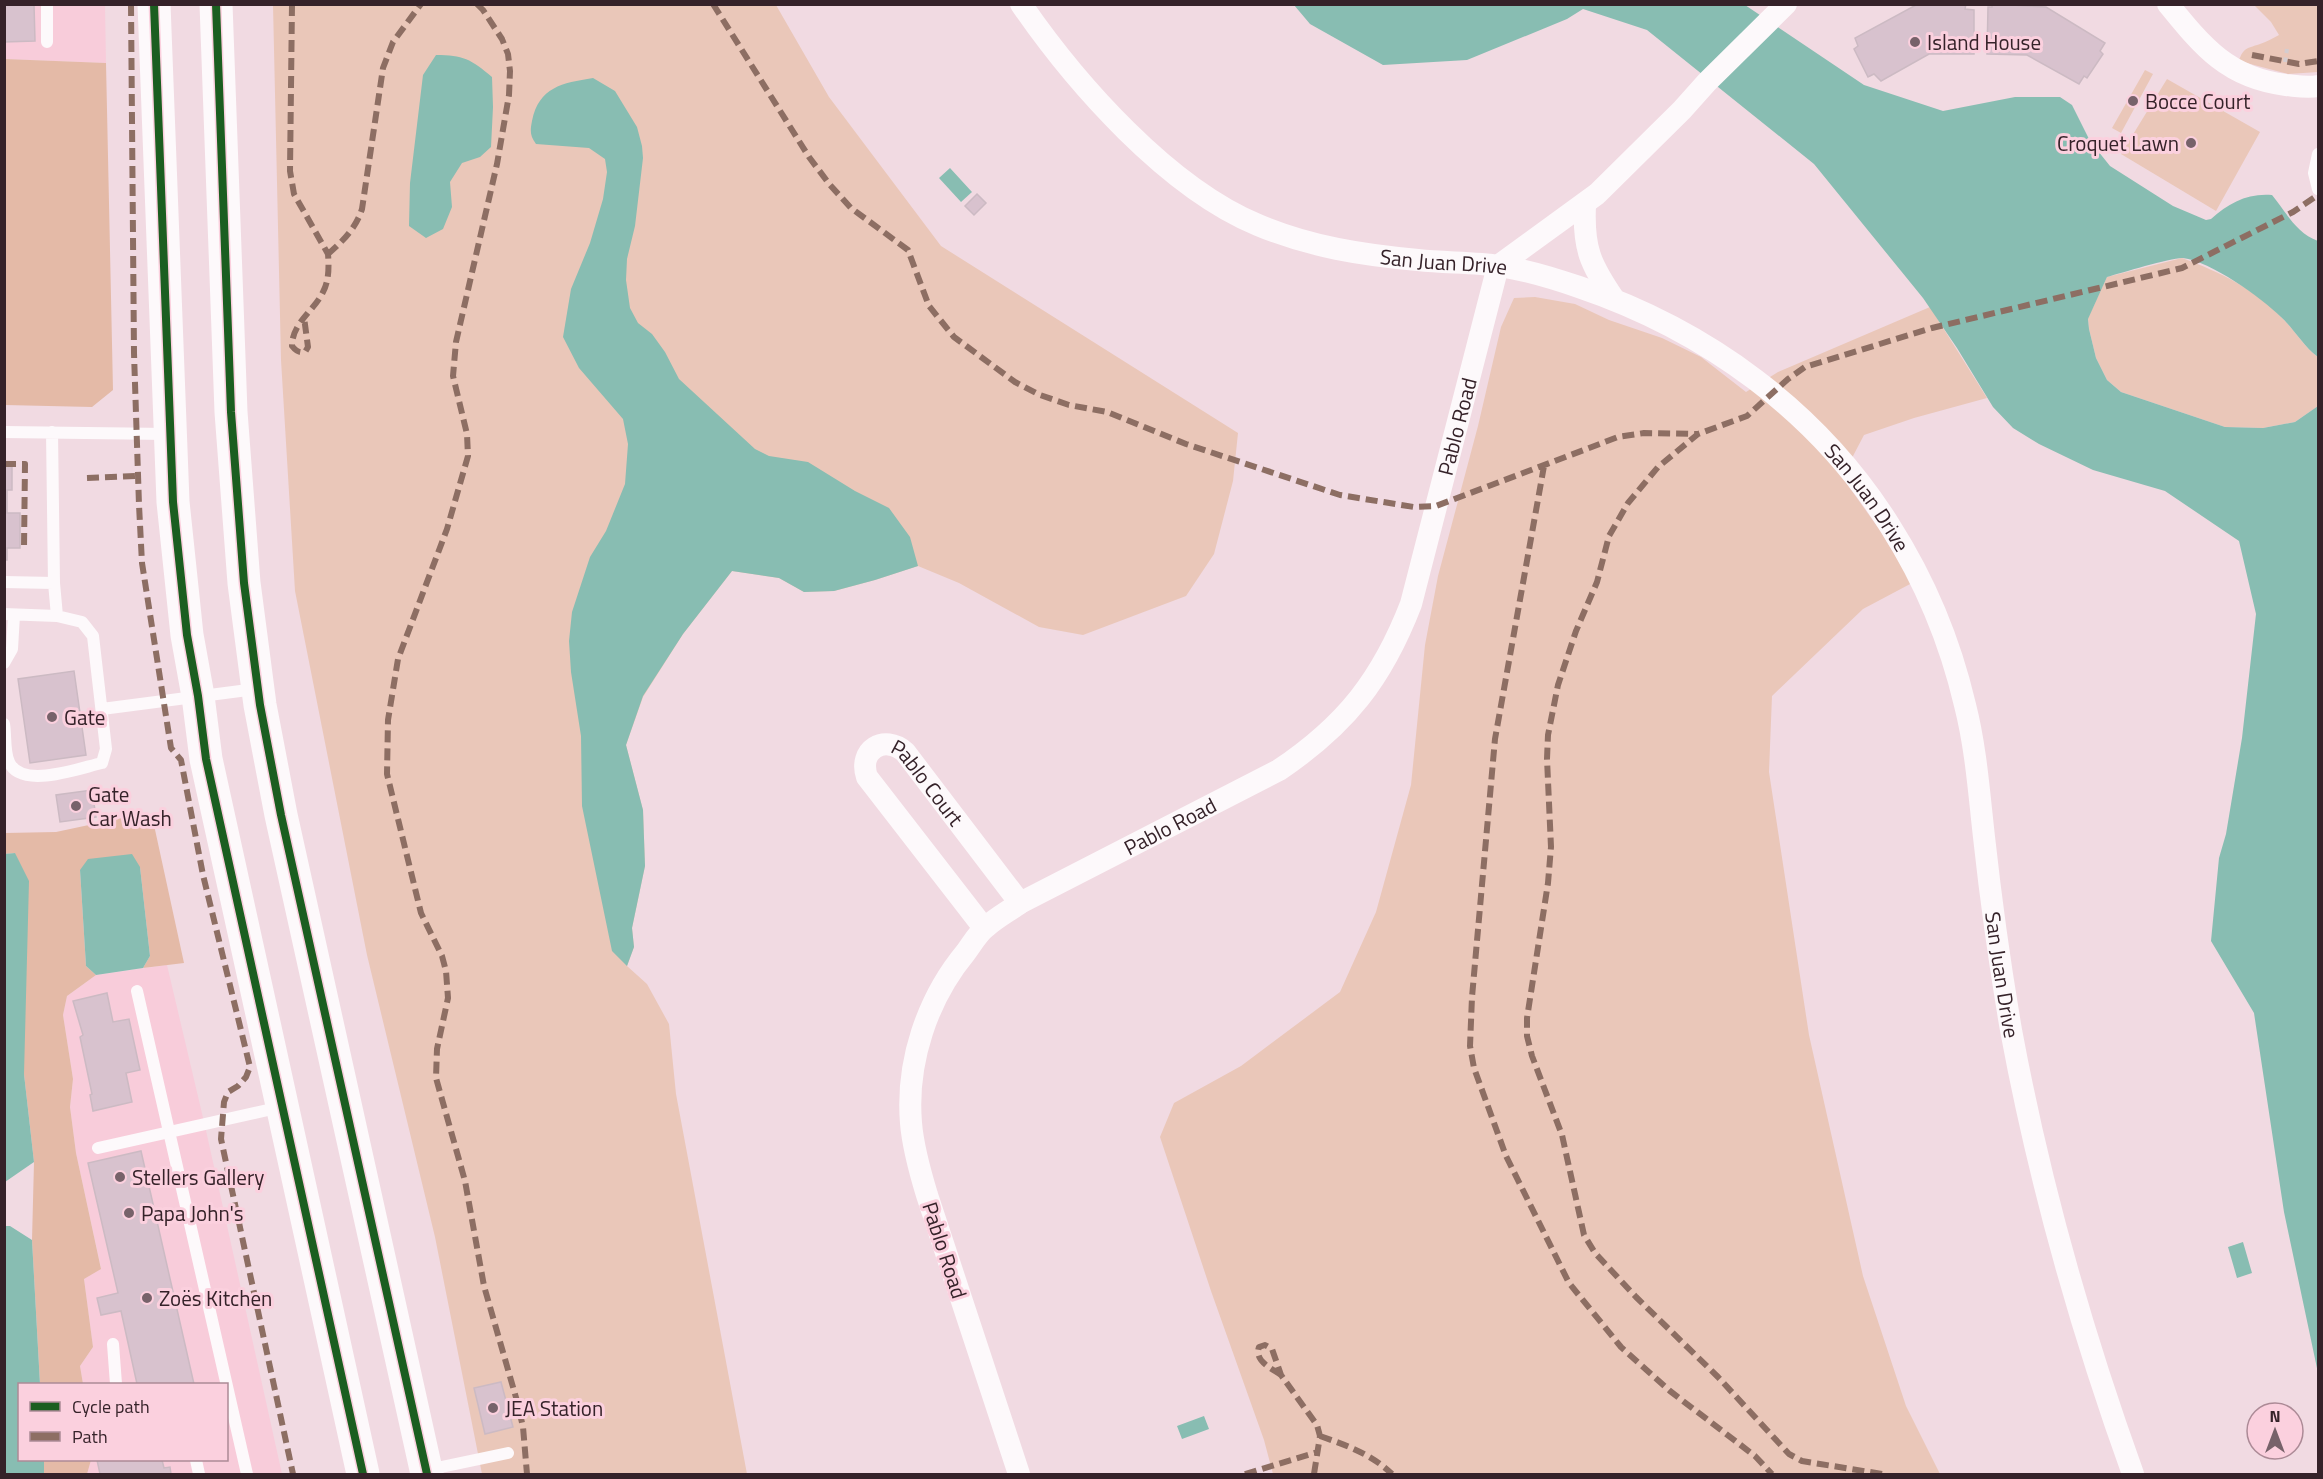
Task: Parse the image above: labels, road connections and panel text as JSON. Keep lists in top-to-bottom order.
{
  "streets": {
    "street": ["San Juan Drive", "Pablo Road", "Pablo Court"]
  },
  "crossings": [
    ["San Juan Drive", "Pablo Road"],
    ["Pablo Road", "Pablo Court"]
  ],
  "places": [
    "Island House",
    "Bocce Court",
    "Croquet Lawn",
    "Gate",
    "Gate Car Wash",
    "Stellers Gallery",
    "Papa John's",
    "Zoës Kitchen",
    "JEA Station"
  ],
  "legend": ["Cycle path", "Path"],
  "north": "top"
}
